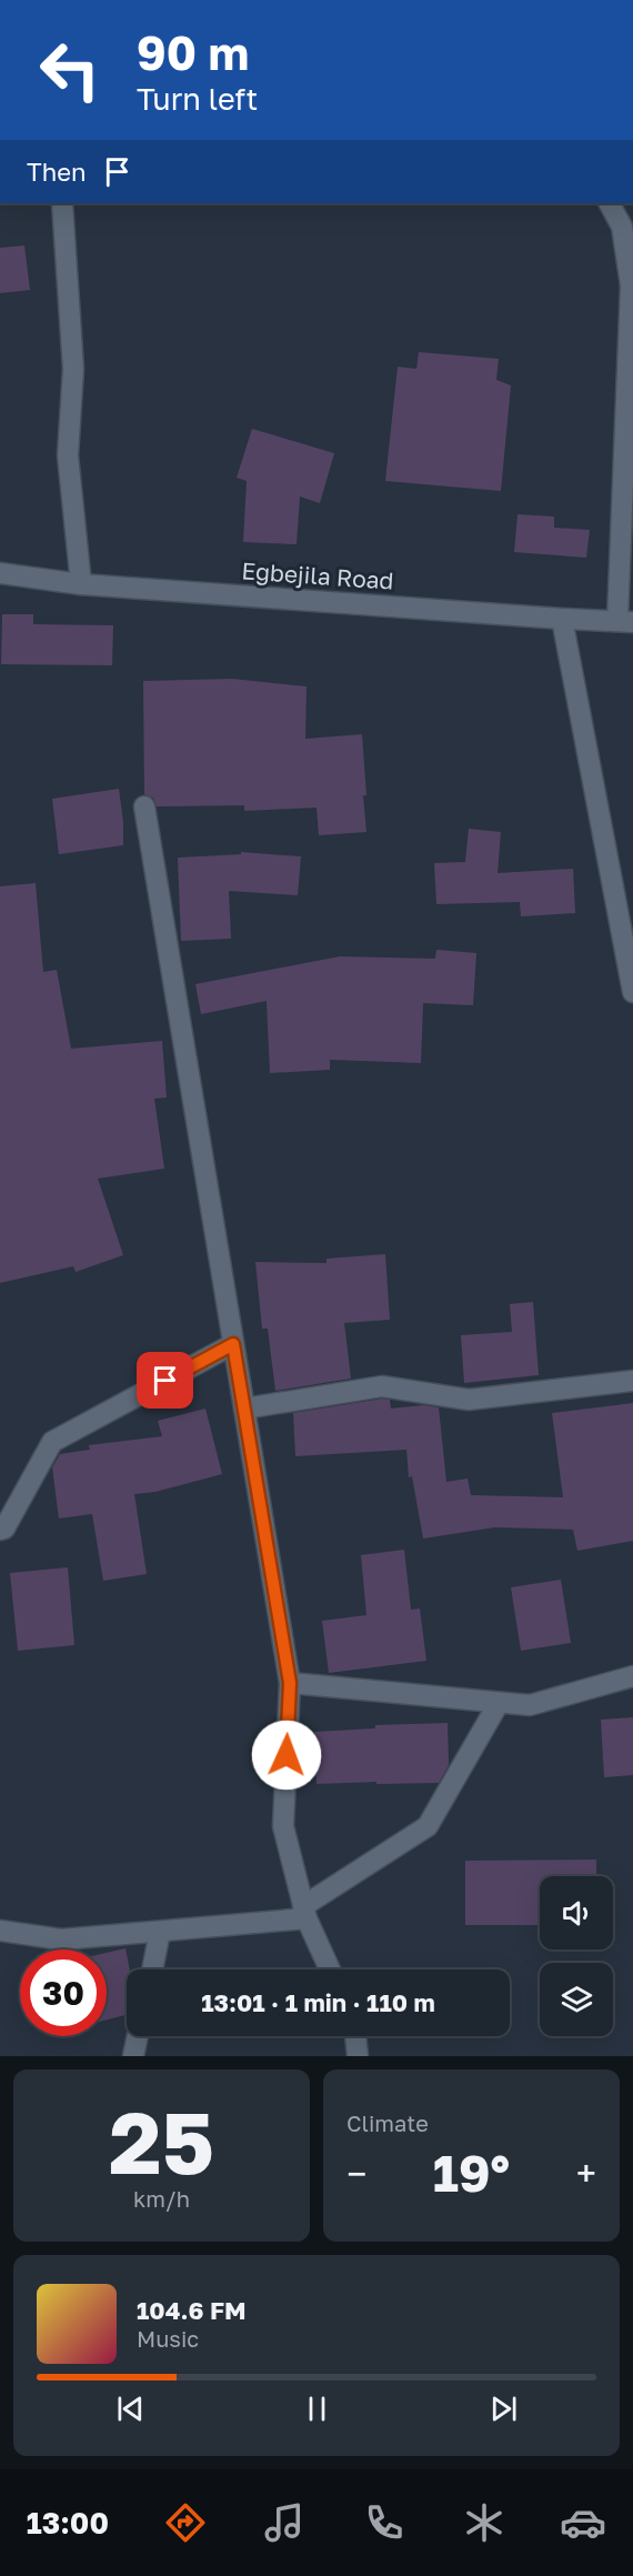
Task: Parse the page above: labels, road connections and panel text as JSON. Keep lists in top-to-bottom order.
{
  "streets": {
    "street": ["Egbejila Road"]
  },
  "page": {
    "turn": ["90 m", "Turn left"],
    "then": "Then",
    "limit": "30",
    "trip": "13:01 · 1 min · 110 m",
    "tile": [
      ["25", "km/h"],
      "Climate"
    ],
    "heat": ["−", "19°", "+"],
    "song": ["104.6 FM", "Music"],
    "tabs": "13:00"
  }
}
